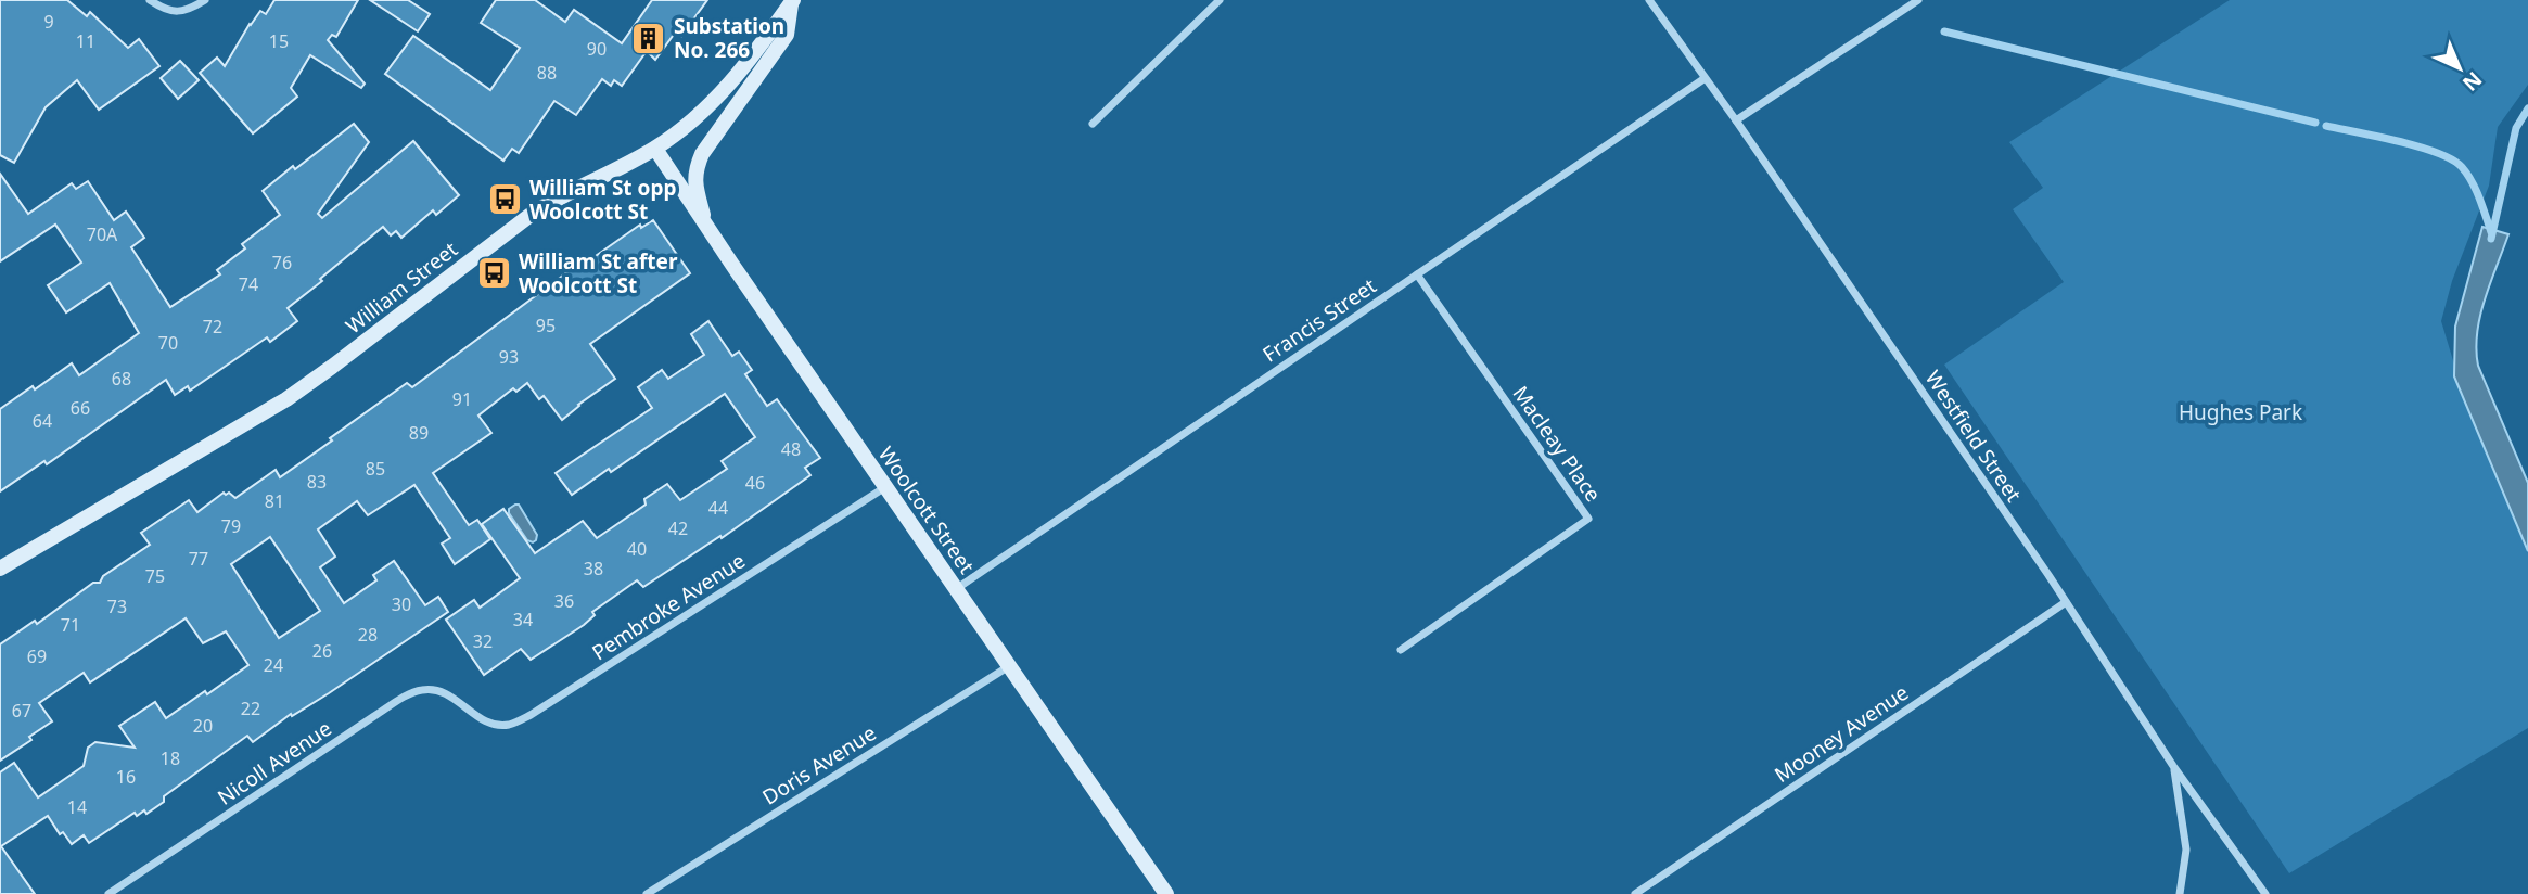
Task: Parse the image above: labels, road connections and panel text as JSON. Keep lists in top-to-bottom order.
{
  "streets": {
    "main road": ["William Street", "Woolcott Street"],
    "street": [
      "Francis Street",
      "Westfield Street",
      "Macleay Place",
      "Pembroke Avenue",
      "Mooney Avenue",
      "Nicoll Avenue",
      "Doris Avenue"
    ]
  },
  "crossings": [
    ["William Street", "Woolcott Street"],
    ["Francis Street", "Westfield Street"],
    ["Francis Street", "Macleay Place"],
    ["Francis Street", "Woolcott Street"],
    ["Westfield Street", "Mooney Avenue"],
    ["Woolcott Street", "Pembroke Avenue"],
    ["Woolcott Street", "Doris Avenue"],
    ["Pembroke Avenue", "Nicoll Avenue"]
  ],
  "parks": ["Hughes Park"],
  "places": {
    "building": ["Substation No. 266"],
    "bus stop": ["William St opp Woolcott St", "William St after Woolcott St"]
  },
  "house_numbers": [
    "9",
    "11",
    "15",
    "90",
    "88",
    "70A",
    "76",
    "74",
    "95",
    "72",
    "70",
    "93",
    "68",
    "91",
    "66",
    "64",
    "89",
    "48",
    "85",
    "83",
    "46",
    "81",
    "44",
    "79",
    "42",
    "40",
    "77",
    "38",
    "75",
    "36",
    "30",
    "73",
    "34",
    "71",
    "28",
    "32",
    "26",
    "69",
    "24",
    "22",
    "67",
    "20",
    "18",
    "16",
    "14"
  ],
  "north": "bottom right"
}
